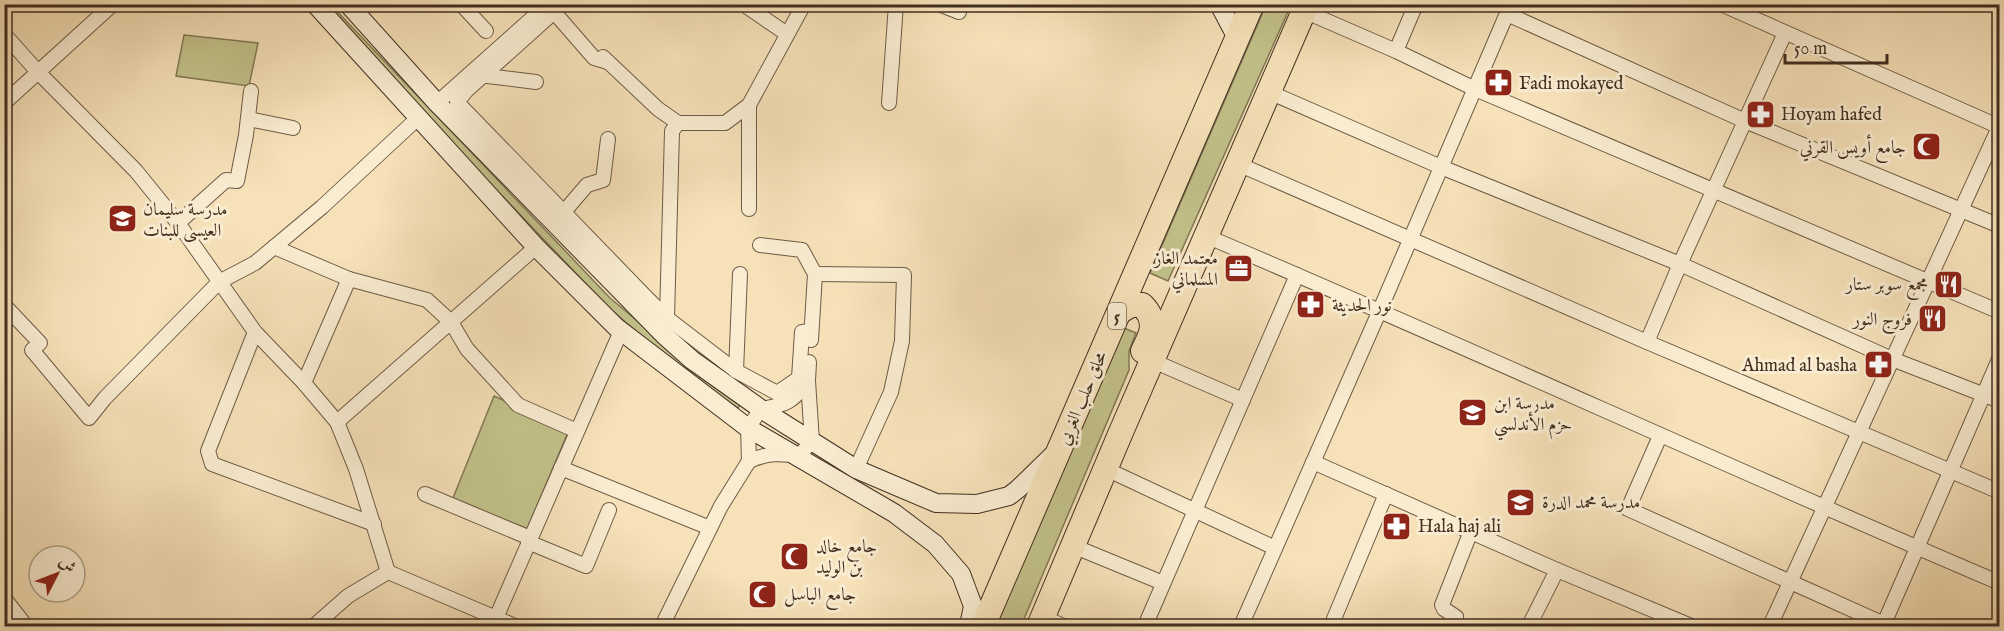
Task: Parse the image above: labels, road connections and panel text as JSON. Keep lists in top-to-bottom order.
{
  "streets": {
    "highway": ["5", "محلق حلب الغربي"]
  },
  "places": {
    "pharmacy": [
      "Fadi mokayed",
      "Hoyam hafed",
      "نور الحديثة",
      "Ahmad al basha",
      "Hala haj ali"
    ],
    "mosque": ["جامع أويس القرني", "جامع خالد بن الوليد", "جامع الباسل"],
    "school or university": ["مدرسة سليمان العيسى للبنات", "مدرسة ابن حزم الأندلسي", "مدرسة محمد الدرة"],
    "office": ["معتمد الغاز المسلماني"],
    "restaurant": ["مجمع سوبر ستار", "فروج النور"]
  },
  "scale_bar": "50 m",
  "north": "top right"
}
